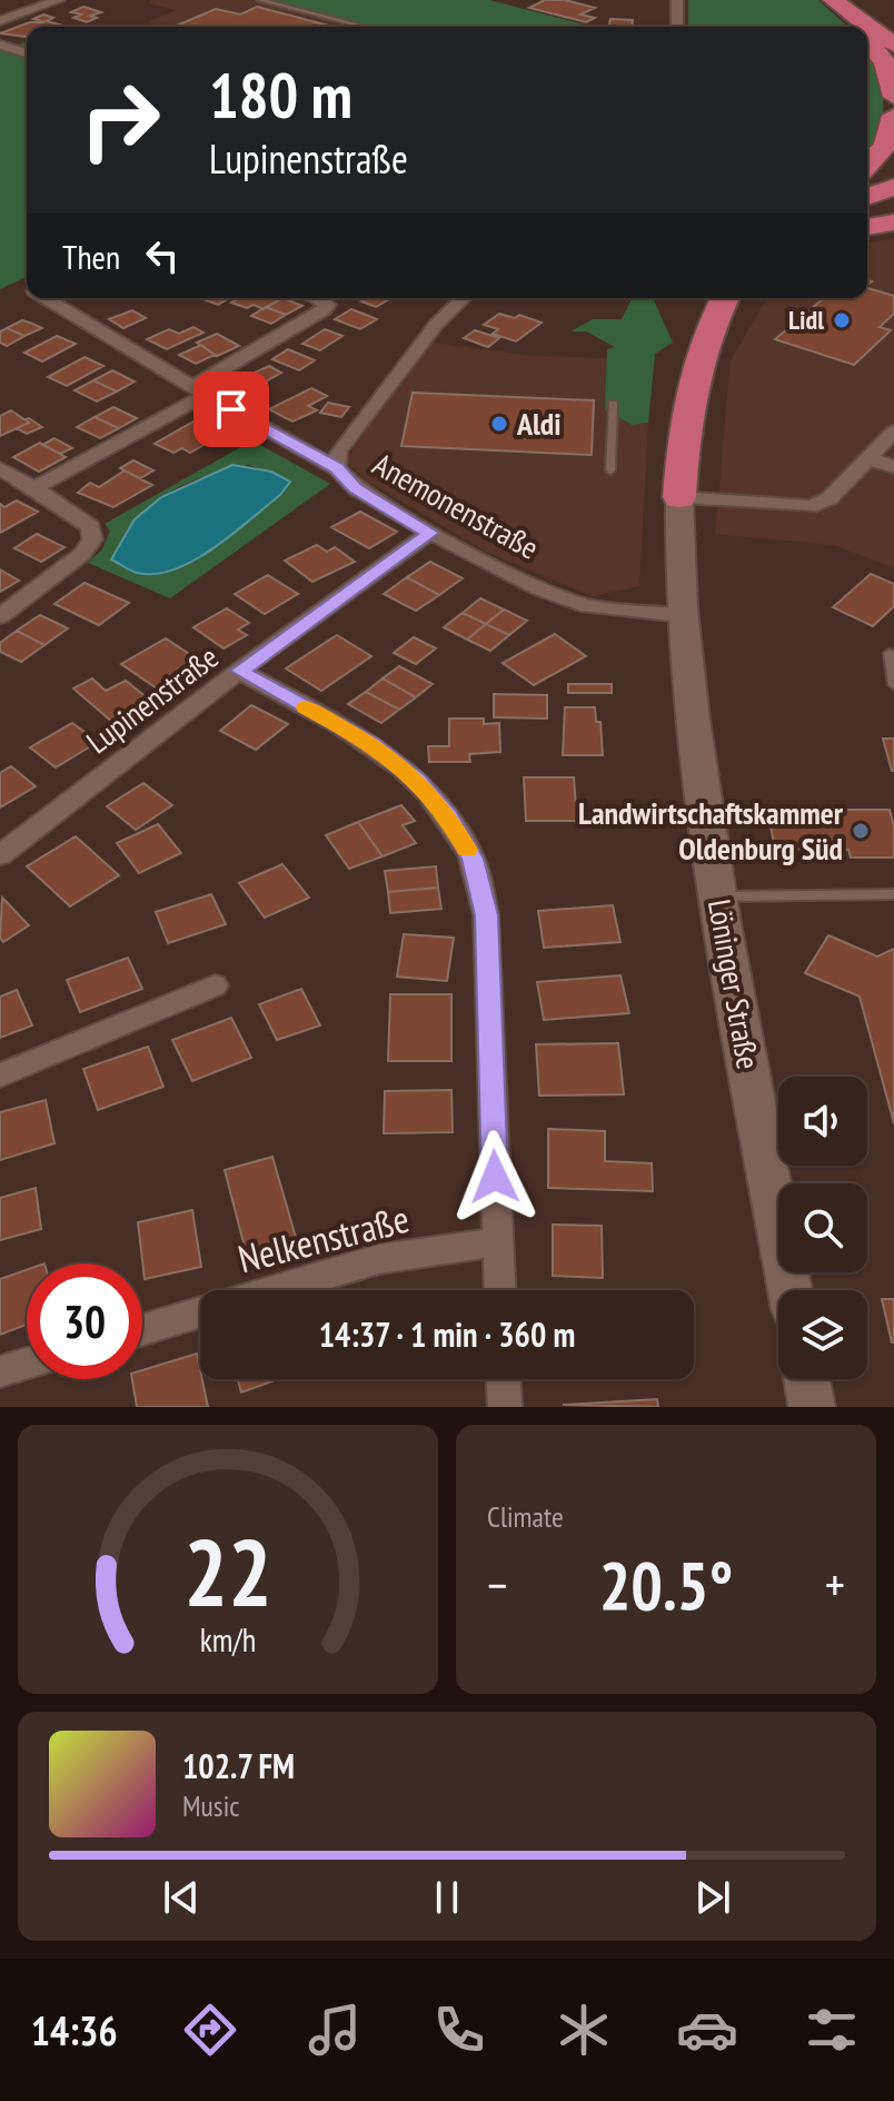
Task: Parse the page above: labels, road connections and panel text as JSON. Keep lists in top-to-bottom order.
{
  "streets": {
    "street": [
      "Anemonenstraße",
      "Lupinenstraße",
      "Löninger Straße",
      "Nelkenstraße"
    ]
  },
  "crossings": [
    ["Anemonenstraße", "Lupinenstraße"],
    ["Anemonenstraße", "Löninger Straße"]
  ],
  "places": ["Lidl", "Aldi", "Landwirtschaftskammer Oldenburg Süd"],
  "page": {
    "turn": ["180 m", "Lupinenstraße"],
    "then": "Then",
    "limit": "30",
    "trip": "14:37 · 1 min · 360 m",
    "tile": "Climate",
    "heat": ["−", "20.5°", "+"],
    "song": ["102.7 FM", "Music"],
    "tabs": "14:36",
    "gauge": ["22", "km/h"]
  }
}
